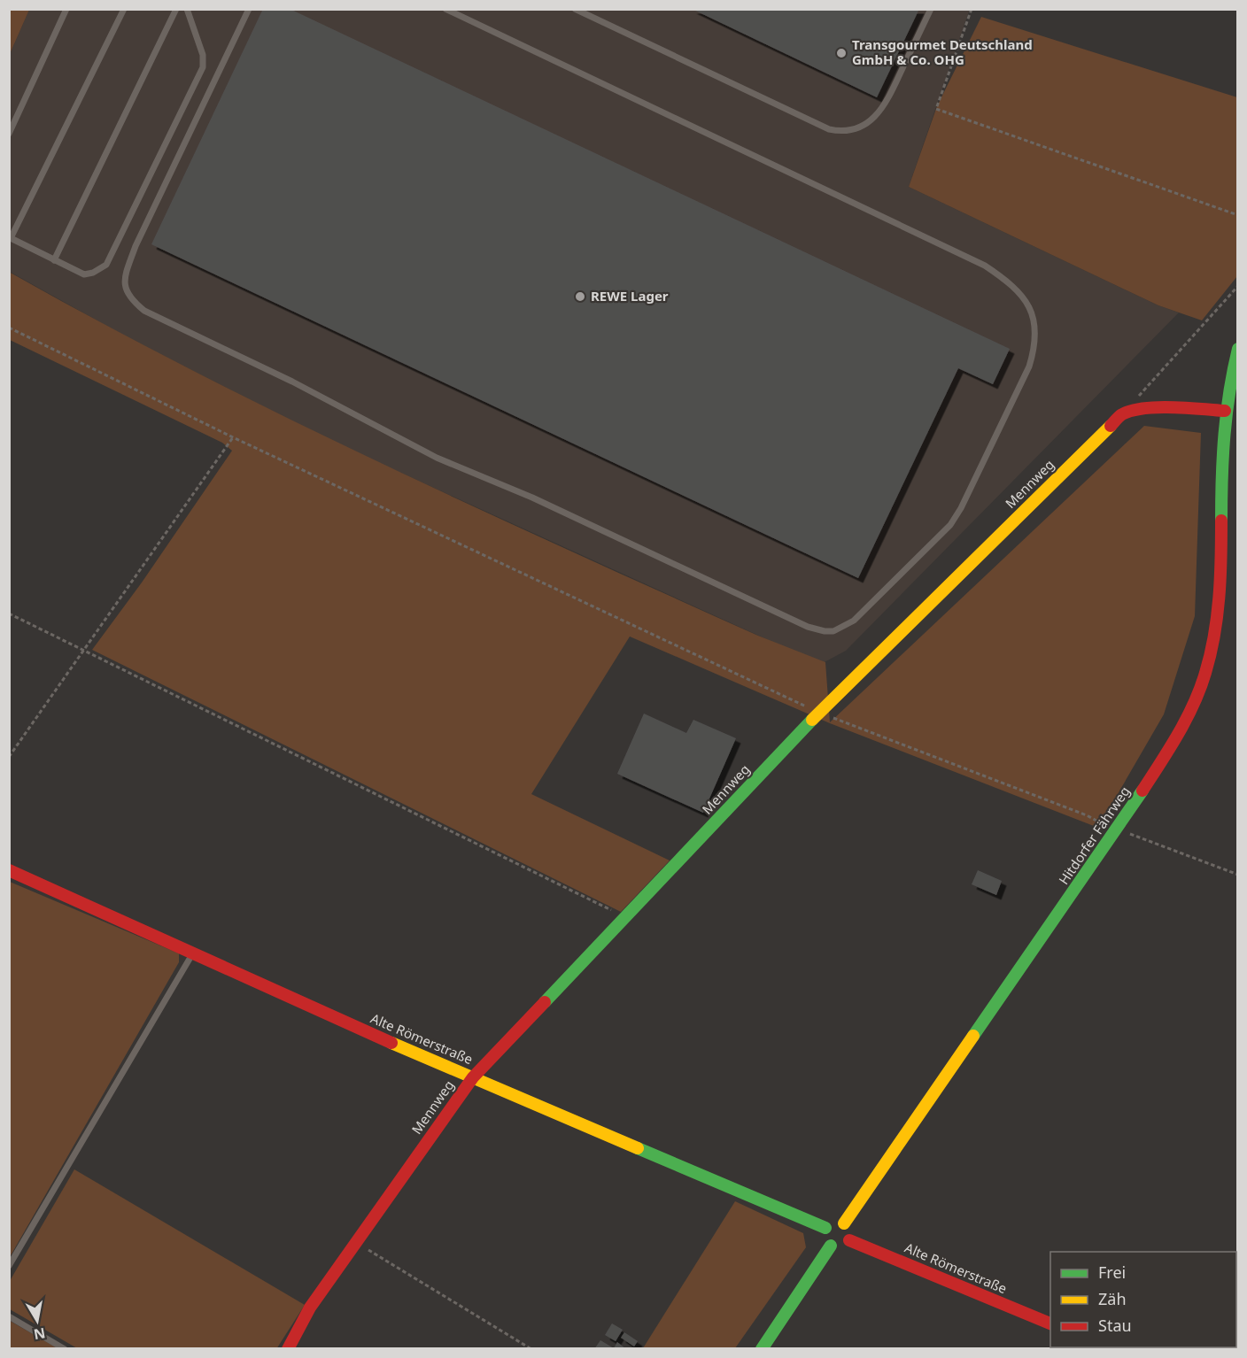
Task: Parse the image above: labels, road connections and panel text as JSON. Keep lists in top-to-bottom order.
{
  "streets": {
    "street": ["Mennweg", "Hitdorfer Fährweg", "Alte Römerstraße"]
  },
  "crossings": [
    ["Mennweg", "Hitdorfer Fährweg"],
    ["Mennweg", "Alte Römerstraße"],
    ["Hitdorfer Fährweg", "Alte Römerstraße"]
  ],
  "places": ["Transgourmet Deutschland GmbH & Co. OHG", "REWE Lager"],
  "legend": ["Frei", "Zäh", "Stau"],
  "north": "bottom"
}
